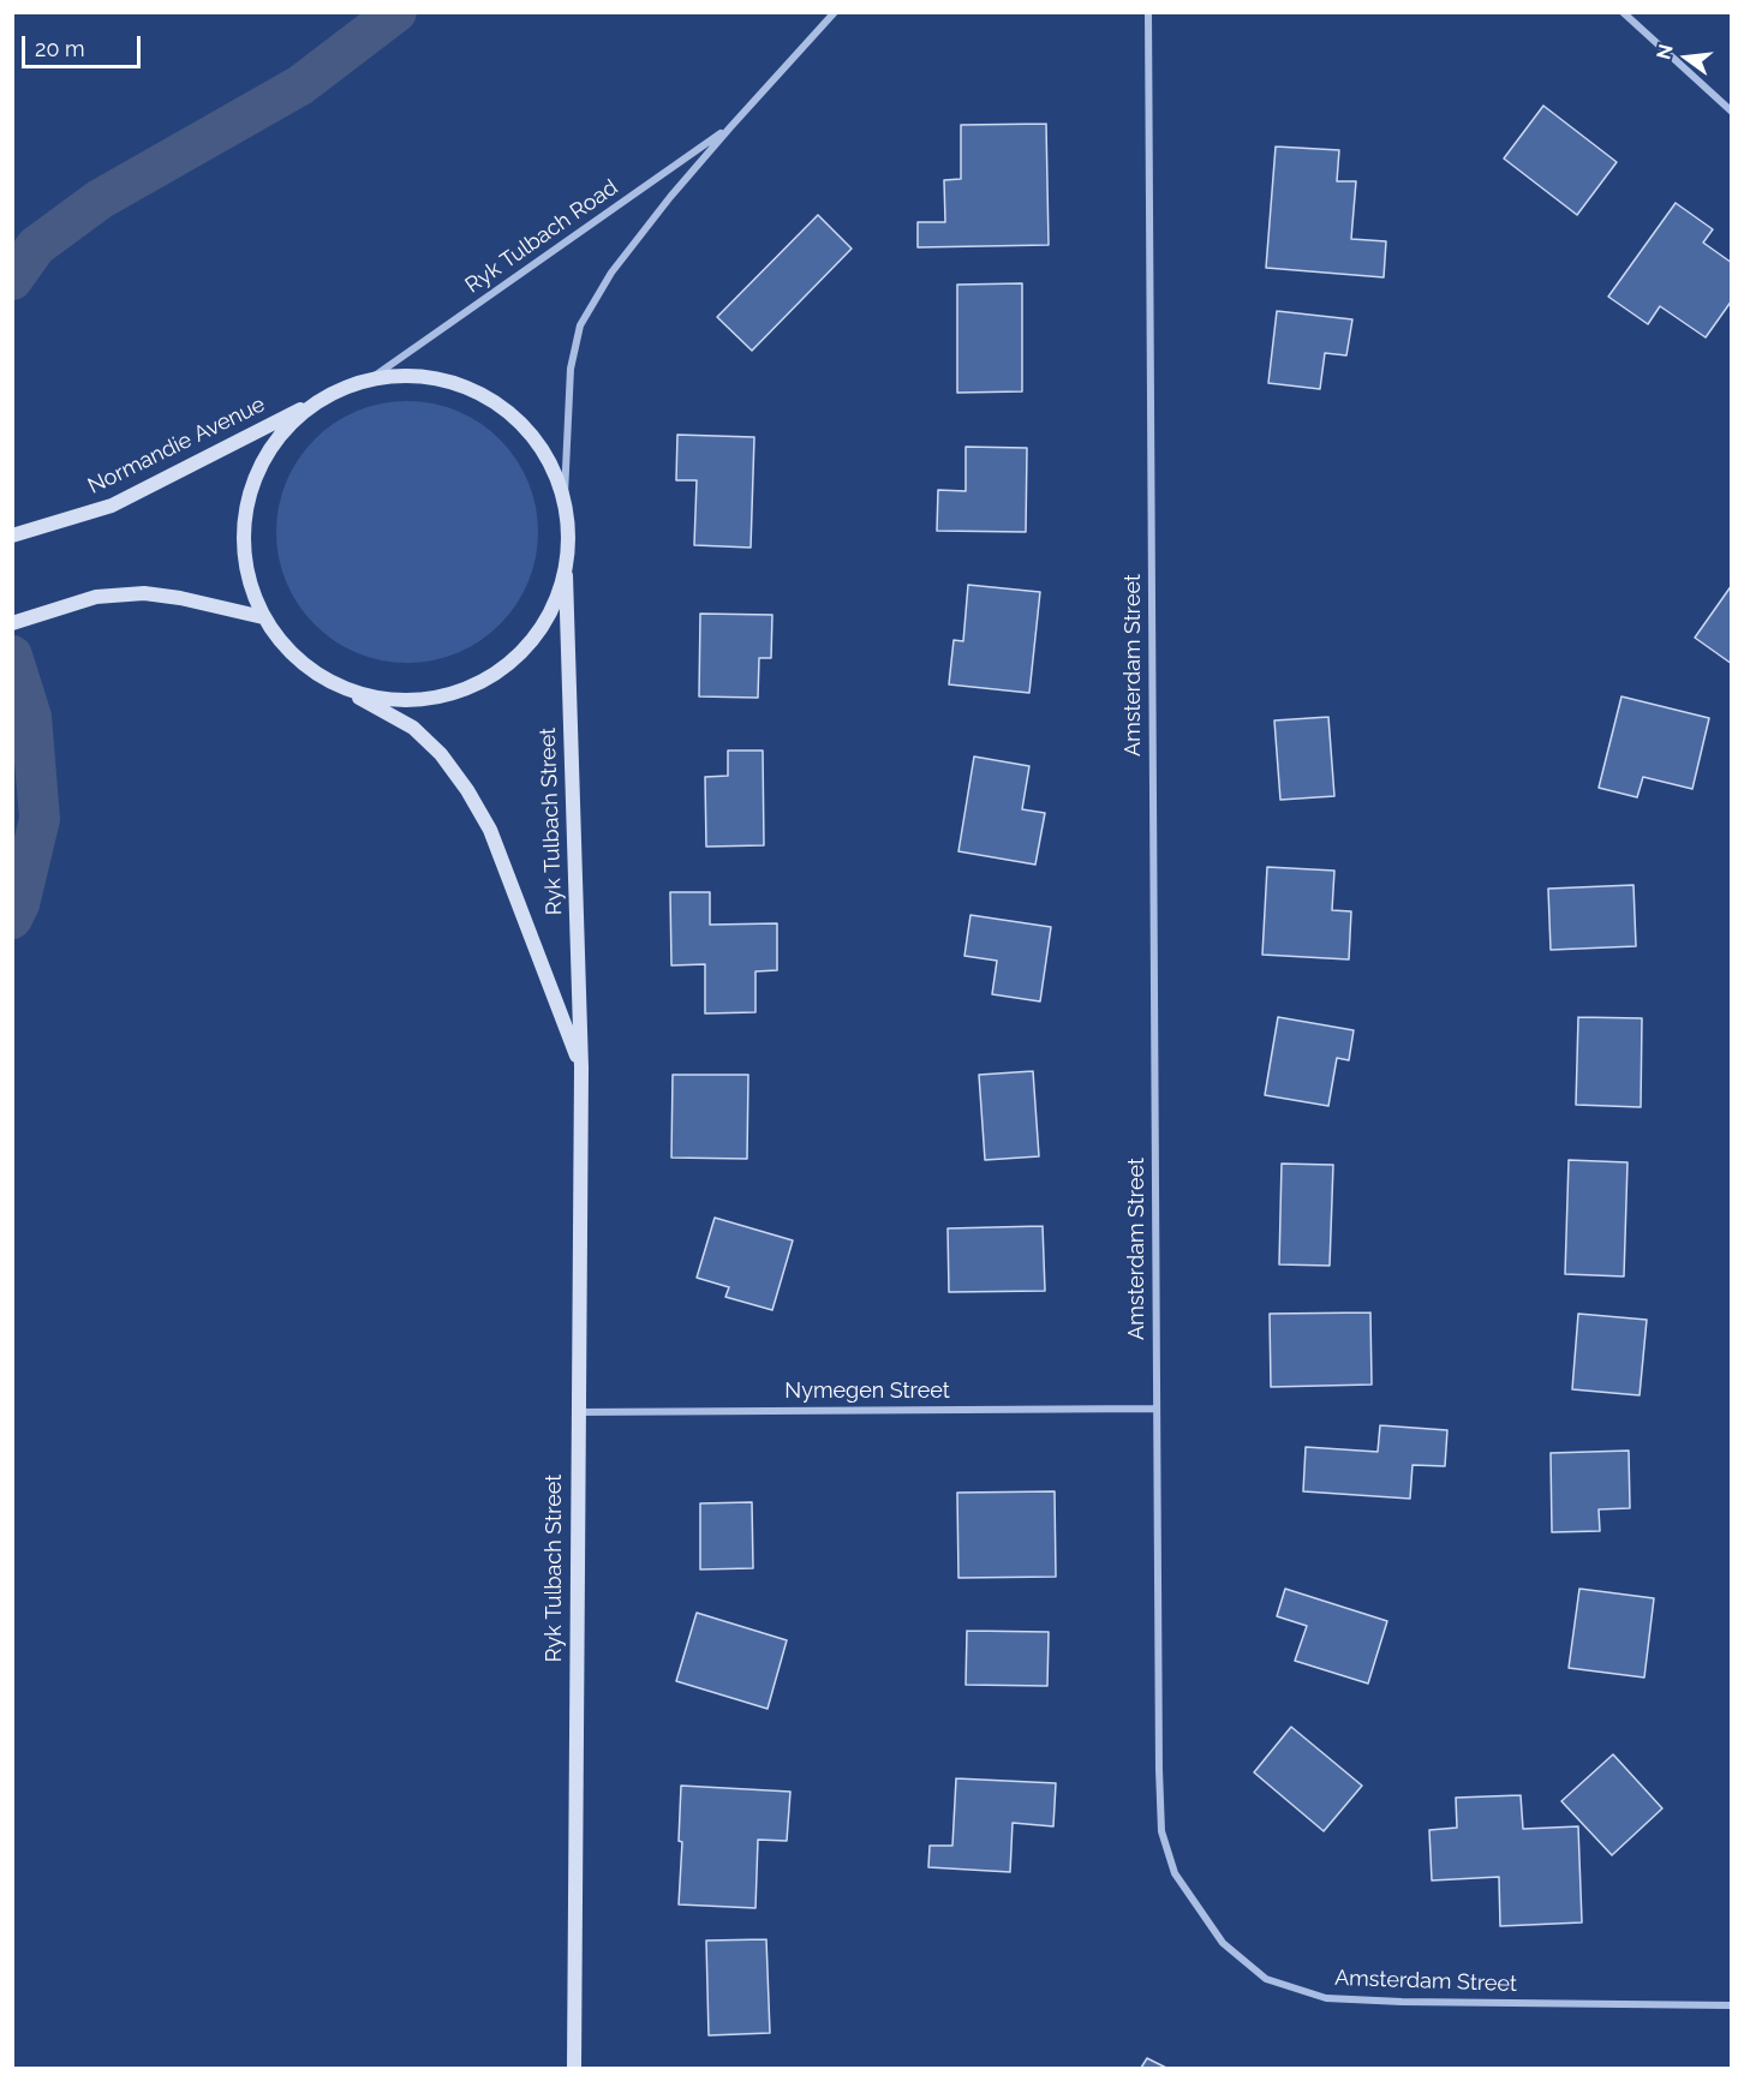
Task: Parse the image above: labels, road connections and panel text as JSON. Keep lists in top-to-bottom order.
{
  "streets": {
    "street": [
      "Ryk Tulbach Road",
      "Normandie Avenue",
      "Amsterdam Street",
      "Ryk Tulbach Street",
      "Nymegen Street"
    ]
  },
  "crossings": [
    ["Ryk Tulbach Road", "Normandie Avenue"],
    ["Normandie Avenue", "Ryk Tulbach Street"],
    ["Amsterdam Street", "Nymegen Street"],
    ["Ryk Tulbach Street", "Nymegen Street"]
  ],
  "scale_bar": "20 m",
  "north": "left"
}
